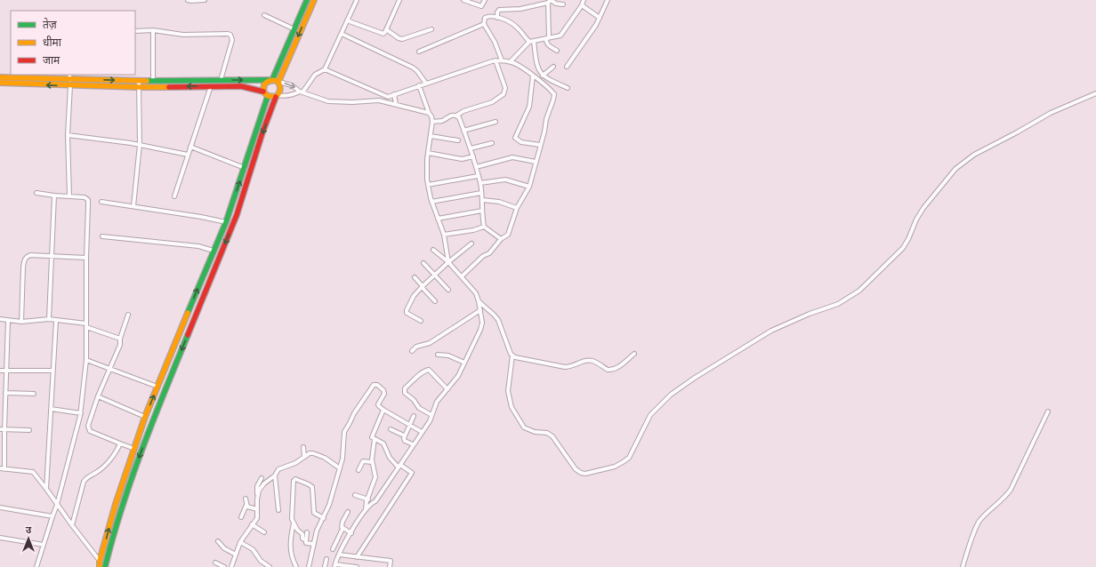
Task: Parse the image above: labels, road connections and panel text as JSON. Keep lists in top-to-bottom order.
{
  "legend": ["तेज़", "धीमा", "जाम"],
  "north": "top"
}
